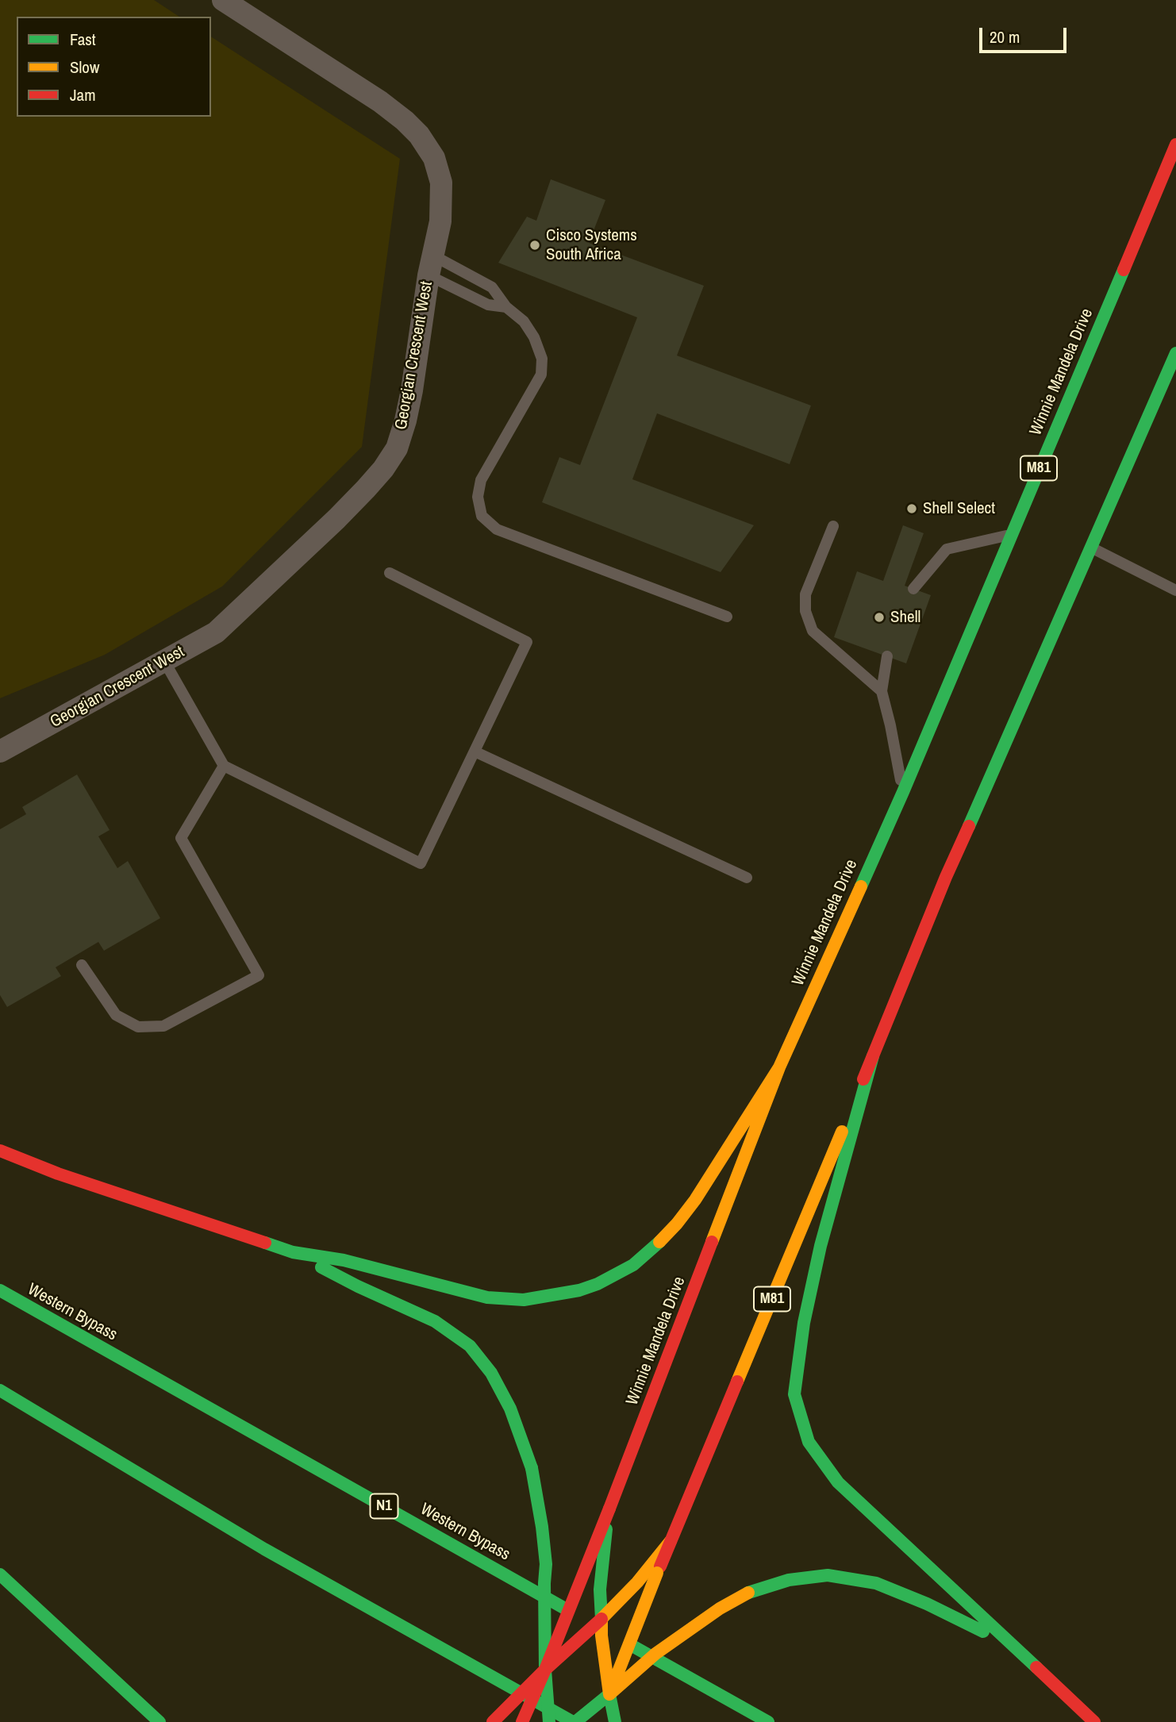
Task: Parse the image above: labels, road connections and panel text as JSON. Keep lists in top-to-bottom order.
{
  "streets": {
    "main road": [
      "Winnie Mandela Drive",
      "M81",
      "Western Bypass",
      "N1"
    ],
    "street": ["Georgian Crescent West"]
  },
  "places": ["Cisco Systems South Africa", "Shell Select", "Shell"],
  "legend": ["Fast", "Slow", "Jam"],
  "scale_bar": "20 m"
}
